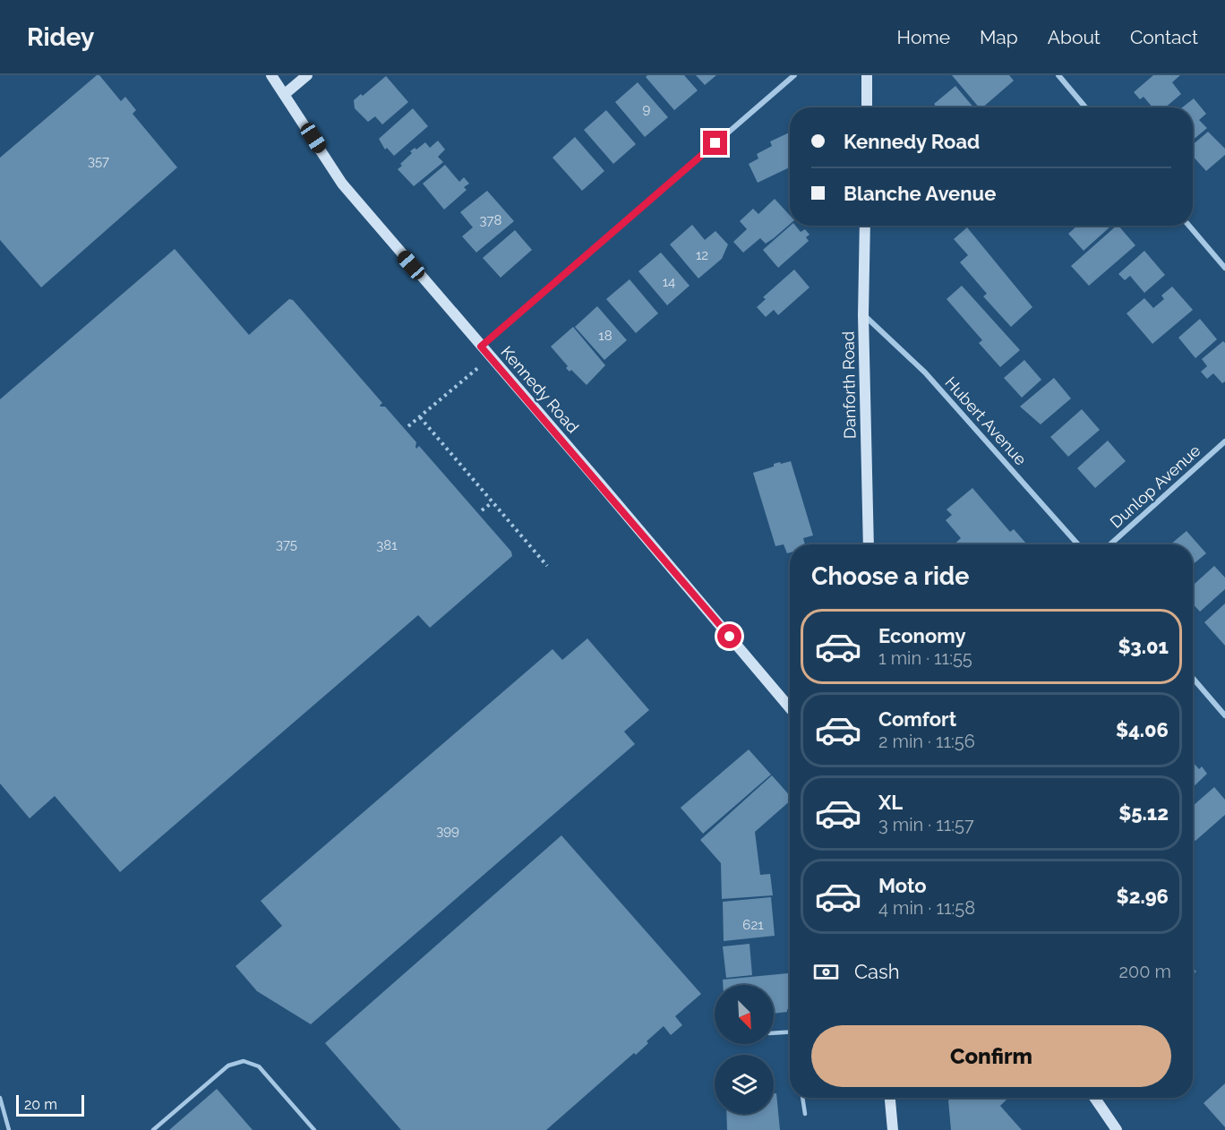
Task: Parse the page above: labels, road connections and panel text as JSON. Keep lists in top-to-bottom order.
{
  "streets": {
    "street": [
      "Danforth Road",
      "Kennedy Road",
      "Hubert Avenue",
      "Dunlop Avenue"
    ]
  },
  "crossings": [
    ["Danforth Road", "Hubert Avenue"]
  ],
  "house_numbers": [
    "9",
    "357",
    "378",
    "12",
    "14",
    "18",
    "375",
    "381",
    "399",
    "621"
  ],
  "scale_bar": "20 m",
  "north": "bottom right",
  "page": {
    "header": "Ridey",
    "nav": [
      "Home",
      "Map",
      "About",
      "Contact"
    ],
    "banner": ["Kennedy Road", "Blanche Avenue"],
    "heading": "Choose a ride",
    "list": [
      {
        "name": "Economy",
        "note": "1 min · 11:55",
        "value": "$3.01"
      },
      {
        "name": "Comfort",
        "note": "2 min · 11:56",
        "value": "$4.06"
      },
      {
        "name": "XL",
        "note": "3 min · 11:57",
        "value": "$5.12"
      },
      {
        "name": "Moto",
        "note": "4 min · 11:58",
        "value": "$2.96"
      }
    ],
    "pay": ["Cash", "200 m"],
    "buttons": "Confirm",
    "scale": "20 m"
  }
}
